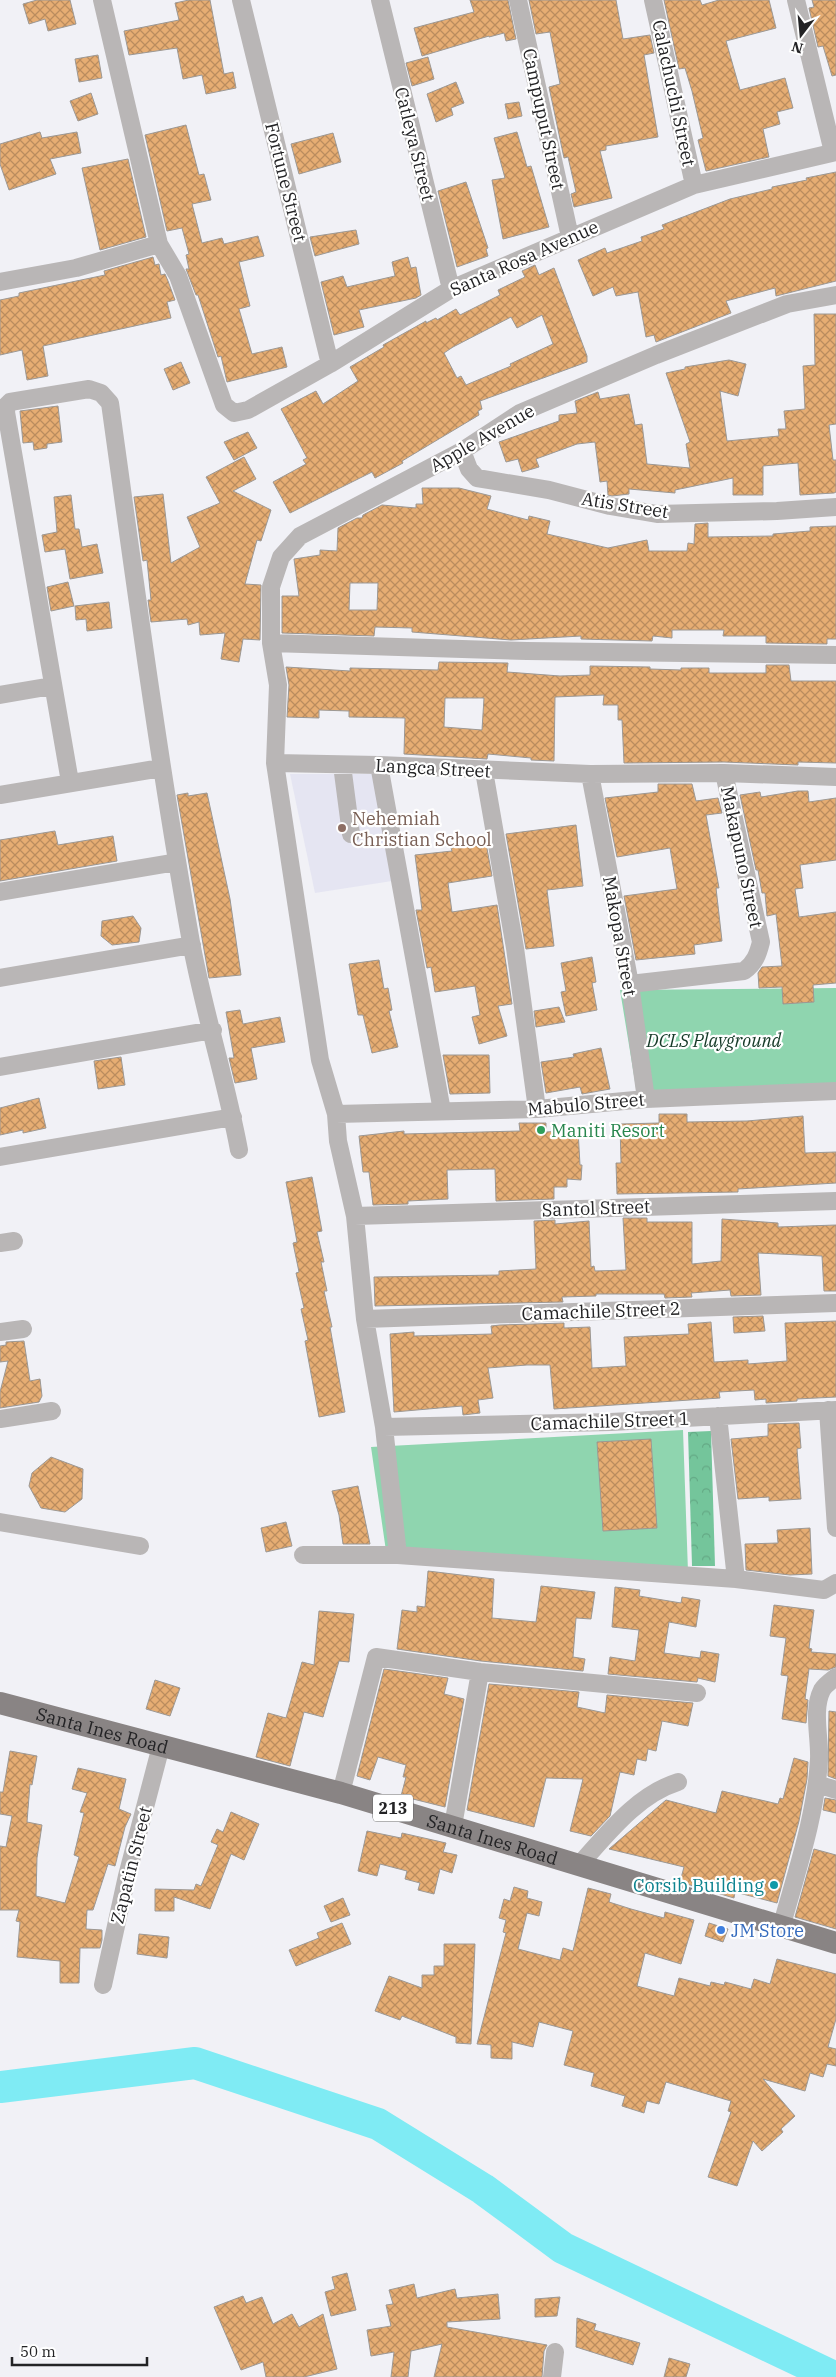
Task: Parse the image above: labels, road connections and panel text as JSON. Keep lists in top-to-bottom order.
{
  "streets": {
    "main road": ["Santa Ines Road", "213"],
    "street": [
      "Calachuchi Street",
      "Campuput Street",
      "Catleya Street",
      "Fortune Street",
      "Santa Rosa Avenue",
      "Apple Avenue",
      "Atis Street",
      "Langca Street",
      "Makapuno Street",
      "Makopa Street",
      "Mabulo Street",
      "Santol Street",
      "Camachile Street 2",
      "Camachile Street 1",
      "Zapatin Street"
    ]
  },
  "crossings": [
    ["Calachuchi Street", "Santa Rosa Avenue"],
    ["Campuput Street", "Santa Rosa Avenue"],
    ["Catleya Street", "Santa Rosa Avenue"],
    ["Fortune Street", "Santa Rosa Avenue"],
    ["Apple Avenue", "Atis Street"],
    ["Apple Avenue", "Langca Street"],
    ["Apple Avenue", "Mabulo Street"],
    ["Apple Avenue", "Santol Street"],
    ["Apple Avenue", "Camachile Street 2"],
    ["Apple Avenue", "Camachile Street 1"],
    ["Langca Street", "Makapuno Street"],
    ["Langca Street", "Makopa Street"],
    ["Makapuno Street", "Makopa Street"],
    ["Makopa Street", "Mabulo Street"],
    ["Santa Ines Road", "213"],
    ["Santa Ines Road", "Zapatin Street"]
  ],
  "parks": ["DCLS Playground"],
  "places": [
    "Nehemiah Christian School",
    "Maniti Resort",
    "Corsib Building",
    "JM Store"
  ],
  "scale_bar": "50 m",
  "north": "bottom"
}
